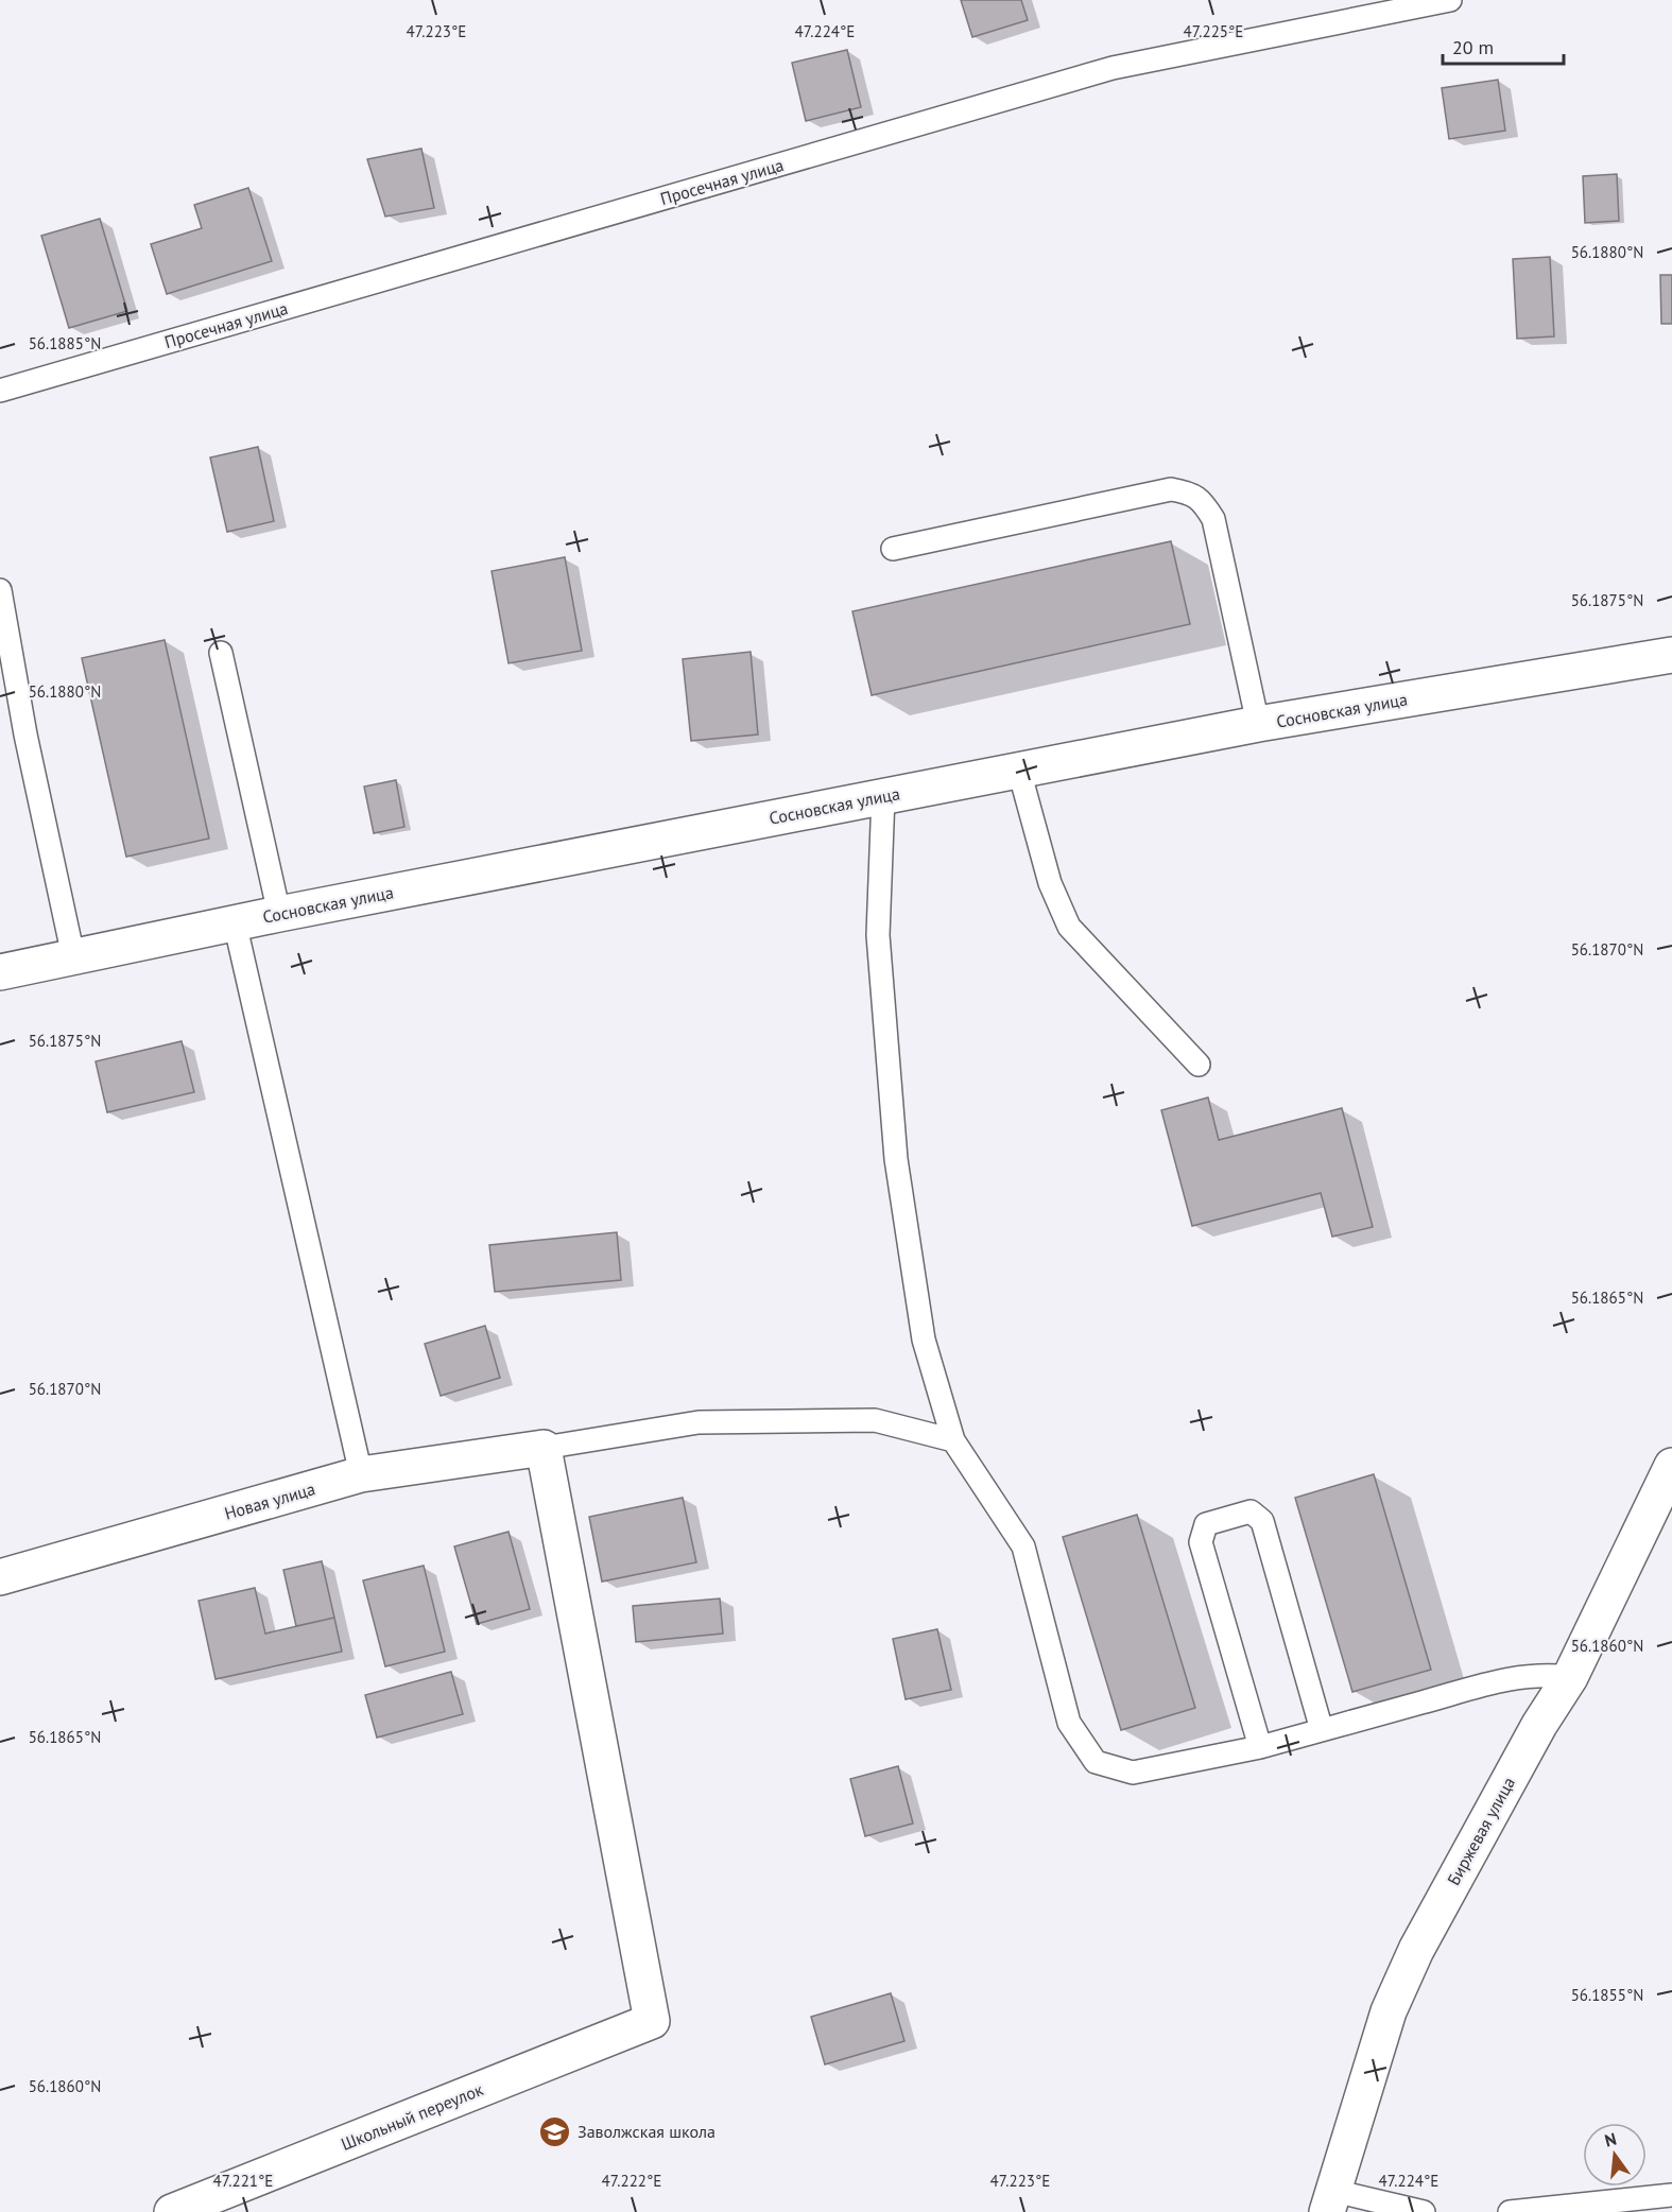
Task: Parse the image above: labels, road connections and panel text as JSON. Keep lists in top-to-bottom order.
{
  "streets": {
    "street": [
      "Сосновская улица",
      "Новая улица",
      "Биржевая улица",
      "Школьный переулок"
    ],
    "lane": ["Просечная улица"]
  },
  "crossings": [
    ["Новая улица", "Школьный переулок"]
  ],
  "places": {
    "school or university": ["Заволжская школа"]
  },
  "scale_bar": "20 m",
  "north": "top",
  "coordinates": [
    "47.223°E",
    "47.224°E",
    "47.225°E",
    "56.1880°N",
    "56.1885°N",
    "56.1875°N",
    "56.1870°N",
    "56.1865°N",
    "56.1860°N",
    "56.1855°N",
    "47.221°E",
    "47.222°E"
  ]
}
